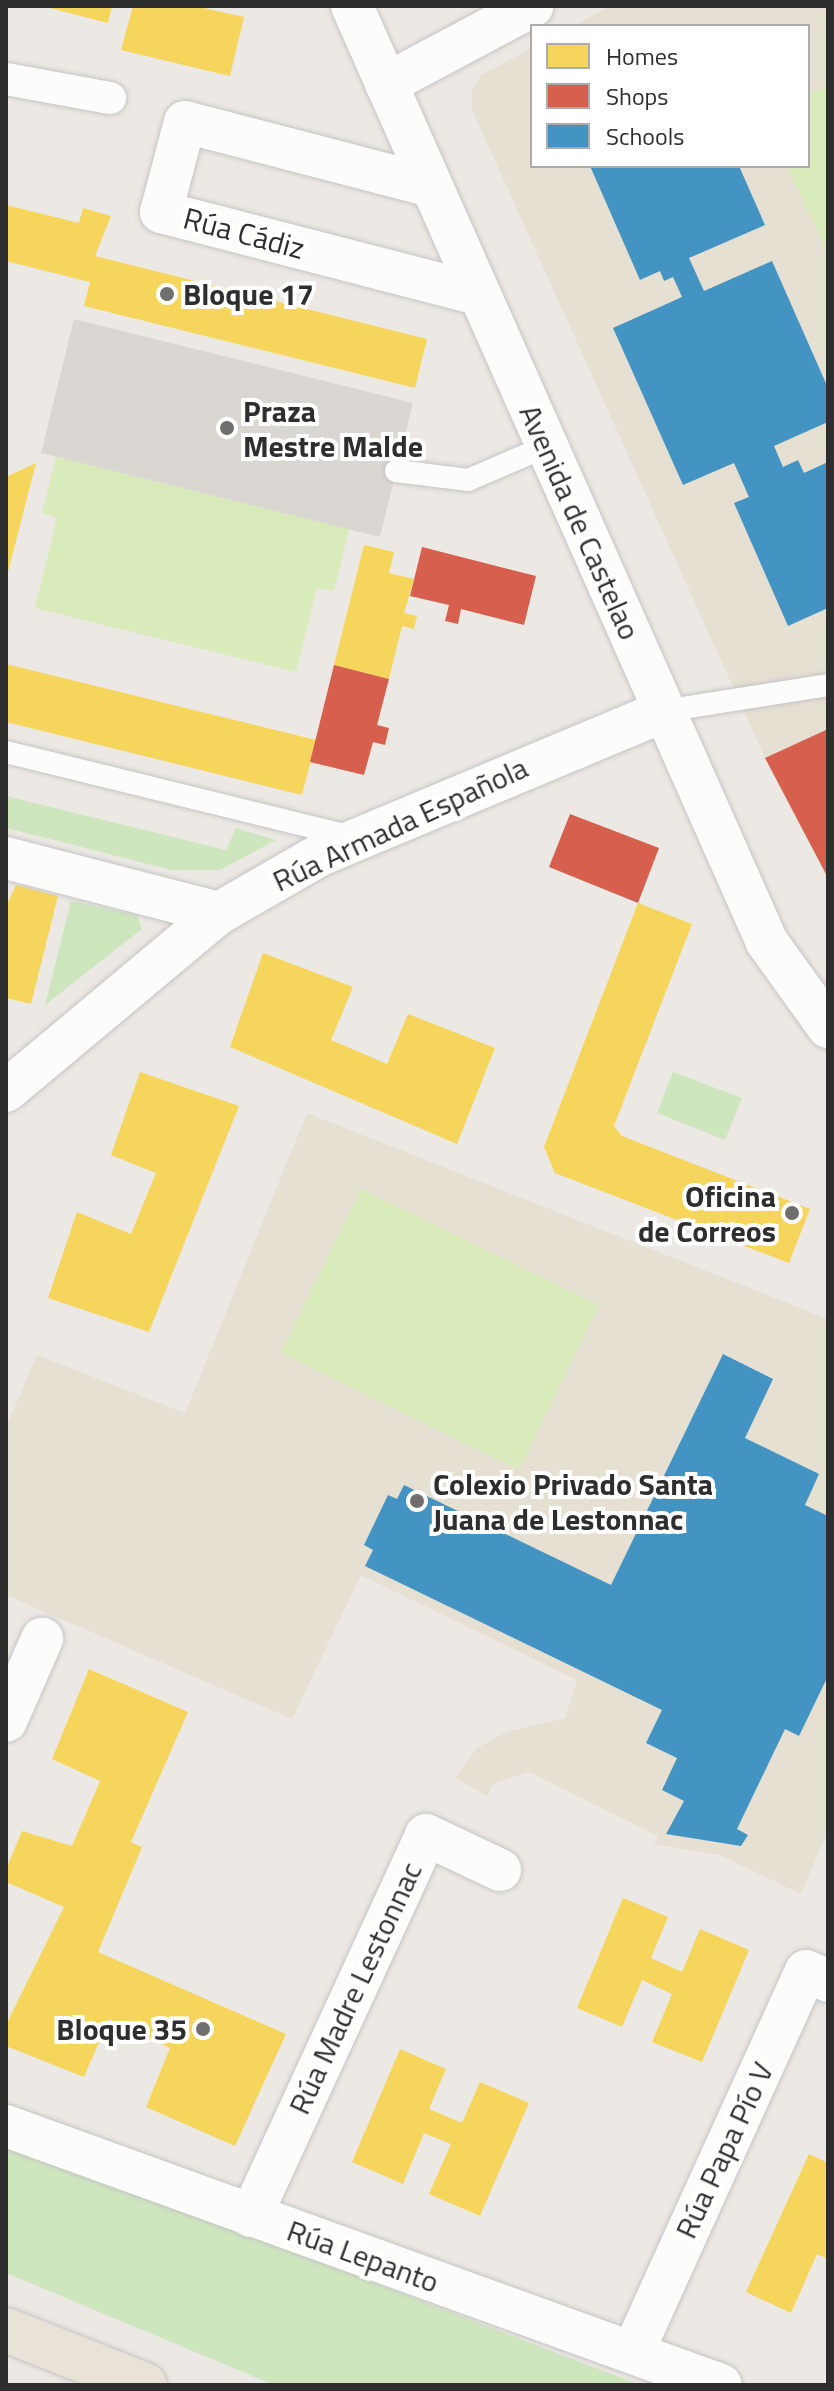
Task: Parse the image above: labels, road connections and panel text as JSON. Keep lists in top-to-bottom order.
{
  "streets": {
    "street": [
      "Rúa Cádiz",
      "Avenida de Castelao",
      "Rúa Armada Española",
      "Rúa Madre Lestonnac",
      "Rúa Papa Pío V",
      "Rúa Lepanto"
    ]
  },
  "crossings": [
    ["Rúa Cádiz", "Avenida de Castelao"],
    ["Avenida de Castelao", "Rúa Armada Española"],
    ["Rúa Madre Lestonnac", "Rúa Lepanto"],
    ["Rúa Papa Pío V", "Rúa Lepanto"]
  ],
  "places": [
    "Bloque 17",
    "Praza Mestre Malde",
    "Oficina de Correos",
    "Colexio Privado Santa Juana de Lestonnac",
    "Bloque 35"
  ],
  "legend": ["Homes", "Shops", "Schools"]
}
